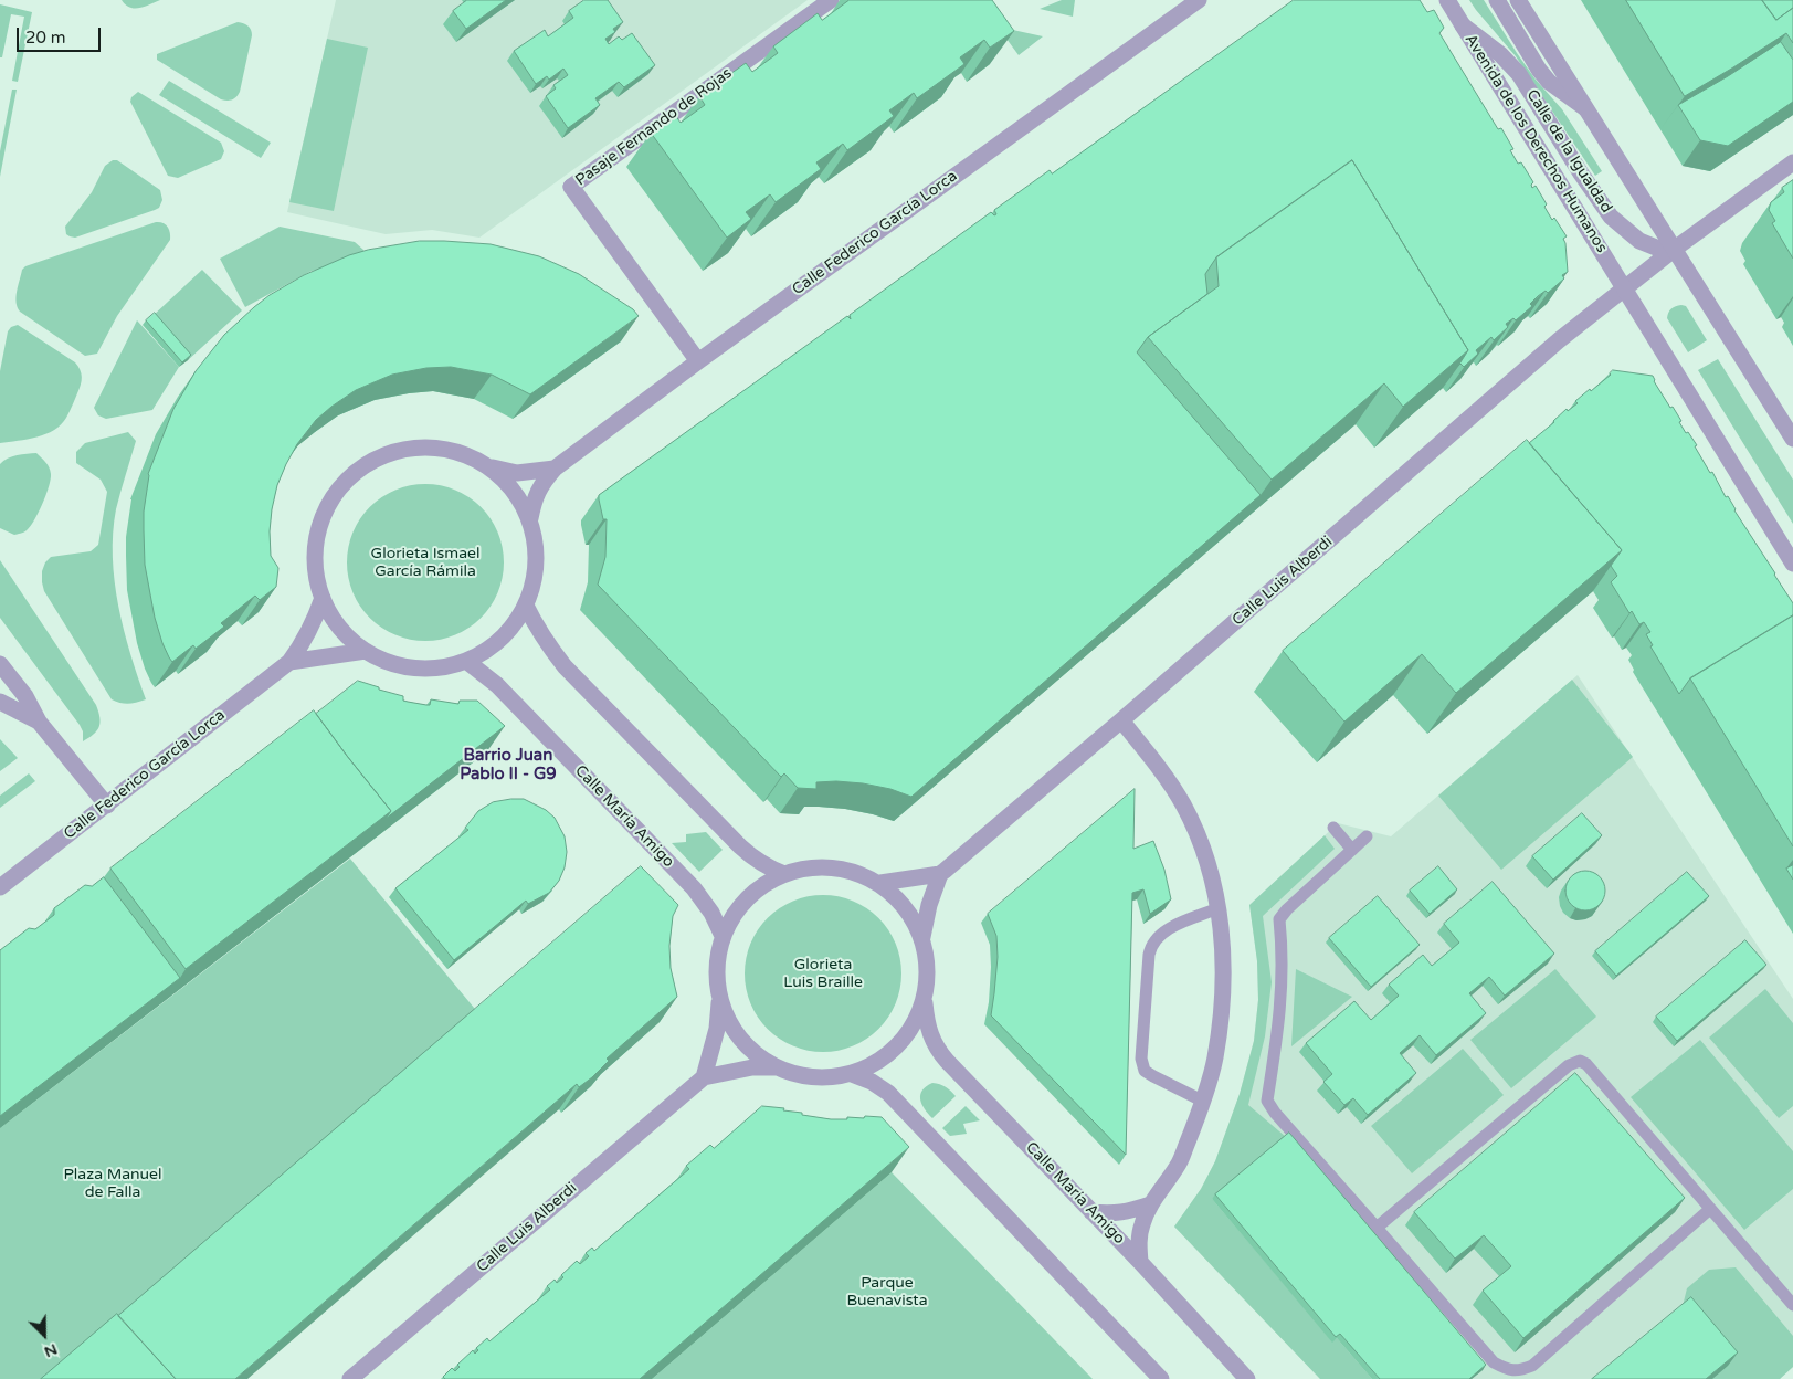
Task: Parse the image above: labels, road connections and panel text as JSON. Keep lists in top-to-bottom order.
{
  "streets": {
    "street": [
      "Pasaje Fernando de Rojas",
      "Avenida de los Derechos Humanos",
      "Calle de la Igualdad",
      "Calle Federico García Lorca",
      "Calle Luis Alberdi",
      "Calle María Amigo"
    ]
  },
  "crossings": [
    ["Pasaje Fernando de Rojas", "Calle Federico García Lorca"],
    ["Avenida de los Derechos Humanos", "Calle de la Igualdad"],
    ["Avenida de los Derechos Humanos", "Calle Luis Alberdi"]
  ],
  "districts": ["Barrio Juan Pablo II - G9"],
  "parks": [
    "Glorieta Ismael García Rámila",
    "Glorieta Luis Braille",
    "Plaza Manuel de Falla",
    "Parque Buenavista"
  ],
  "scale_bar": "20 m",
  "north": "bottom right"
}
